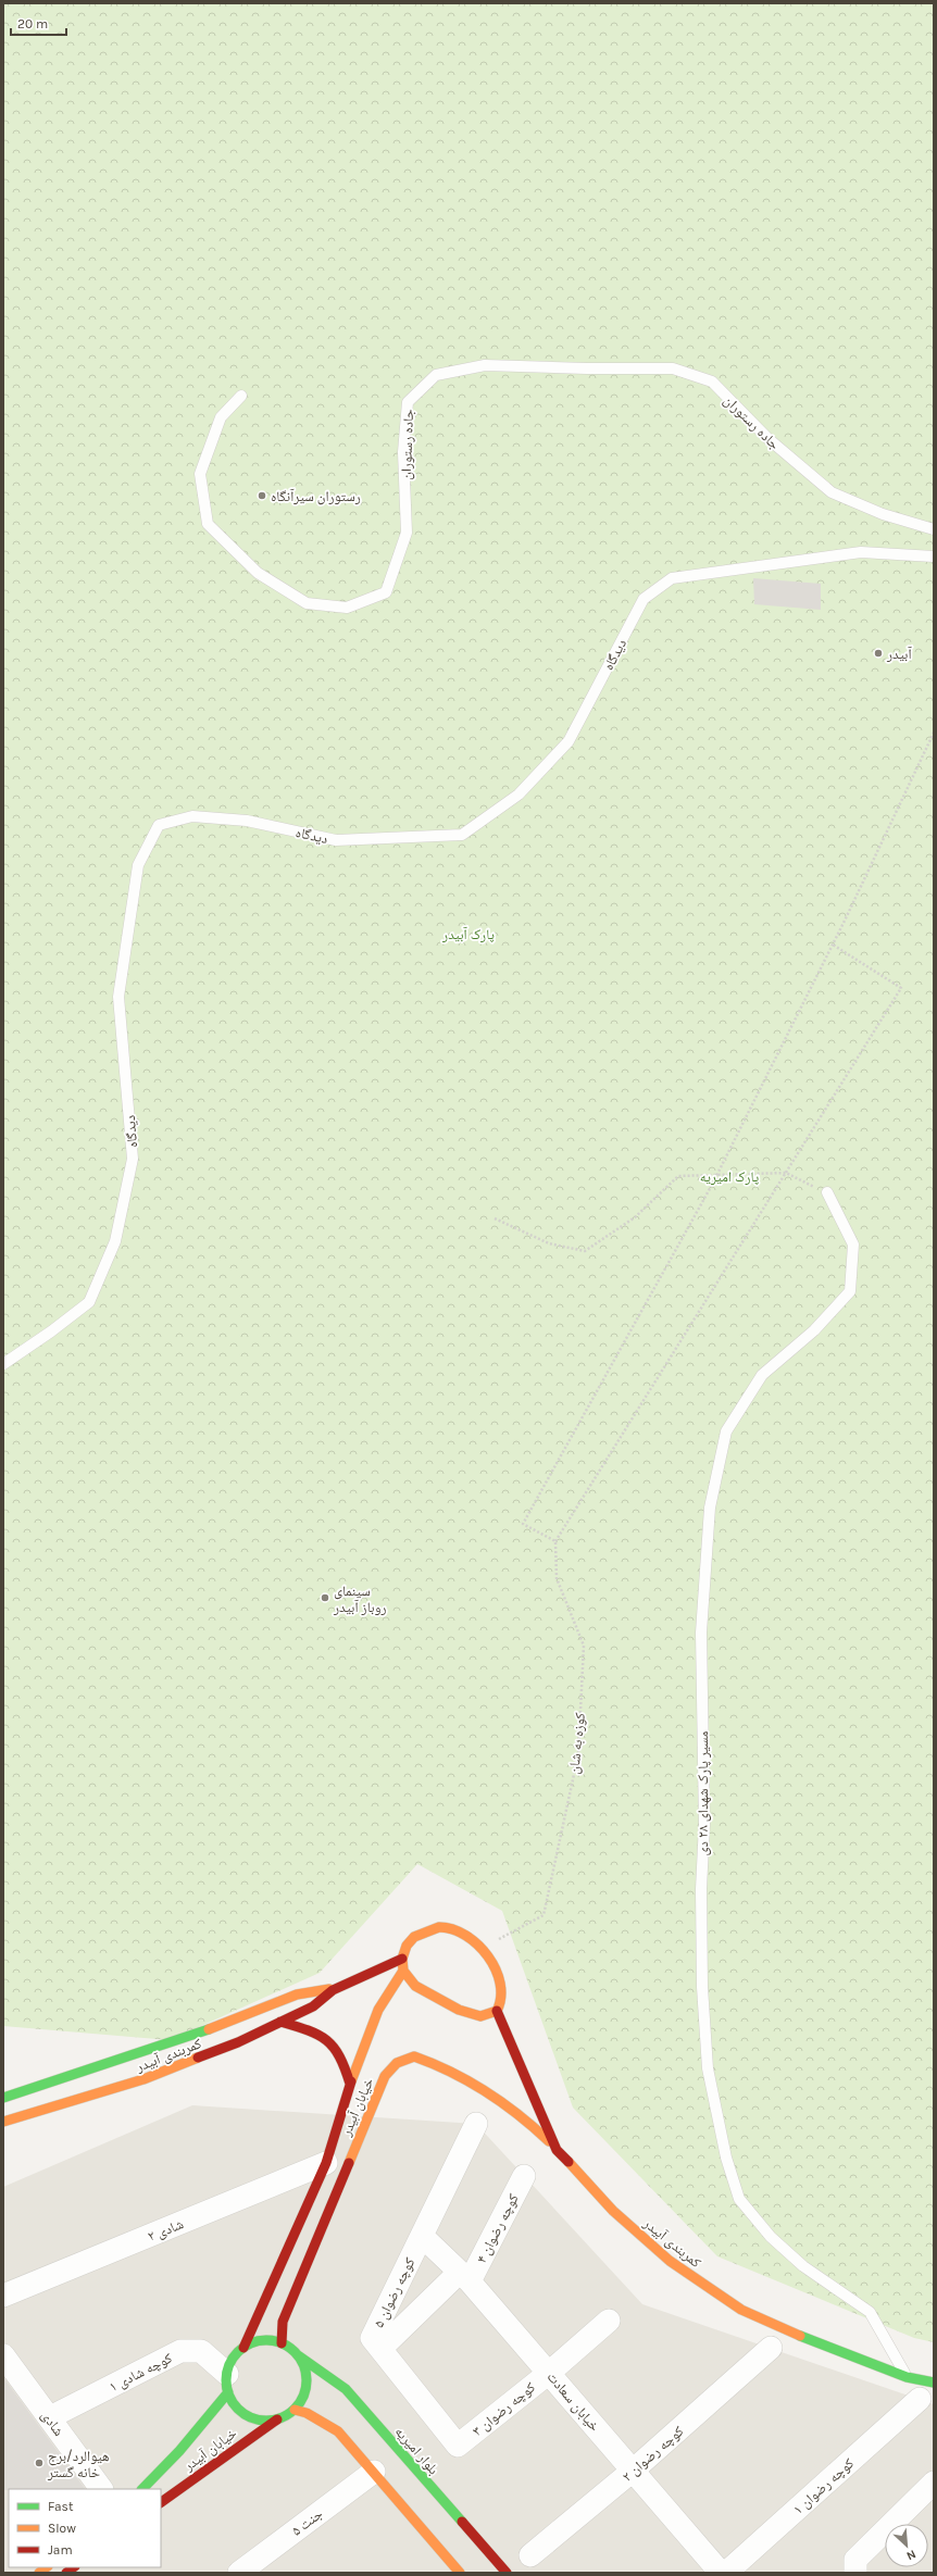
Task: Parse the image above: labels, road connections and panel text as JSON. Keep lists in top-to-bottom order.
{
  "streets": {
    "main road": ["کمربندی آبیدر", "خیابان آبیدر", "بلوار امیریه"],
    "street": [
      "کوچه رضوان ۴",
      "شادی ۲",
      "کوچه رضوان ۵",
      "کوچه شادی ۱",
      "خیابان سعادت",
      "کوچه رضوان ۳",
      "شادی",
      "کوچه رضوان ۲",
      "کوچه رضوان ۱",
      "جنت ۵"
    ],
    "lane": ["جاده رستوران", "دیدگاه", "مسیر پارک شهدای ۲۸ دی"],
    "path": ["کوزه به شان"]
  },
  "crossings": [
    ["کوزه به شان", "کمربندی آبیدر"],
    ["کوزه به شان", "خیابان آبیدر"],
    ["مسیر پارک شهدای ۲۸ دی", "کمربندی آبیدر"],
    ["کمربندی آبیدر", "خیابان آبیدر"],
    ["کمربندی آبیدر", "کوچه رضوان ۱"],
    ["خیابان آبیدر", "شادی ۲"],
    ["خیابان آبیدر", "کوچه شادی ۱"],
    ["خیابان آبیدر", "بلوار امیریه"],
    ["کوچه رضوان ۴", "کوچه رضوان ۵"],
    ["کوچه رضوان ۴", "خیابان سعادت"],
    ["کوچه رضوان ۵", "خیابان سعادت"],
    ["کوچه رضوان ۵", "کوچه رضوان ۳"],
    ["کوچه شادی ۱", "شادی"],
    ["کوچه شادی ۱", "بلوار امیریه"],
    ["خیابان سعادت", "کوچه رضوان ۳"],
    ["خیابان سعادت", "کوچه رضوان ۲"]
  ],
  "parks": ["پارک آبیدر", "پارک امیریه"],
  "places": [
    "رستوران سیرآنگاه",
    "آبیدر",
    "سینمای روباز آبیدر",
    "هیوالرد/برج خانه گستر"
  ],
  "legend": ["Fast", "Slow", "Jam"],
  "scale_bar": "20 m",
  "north": "bottom right"
}
